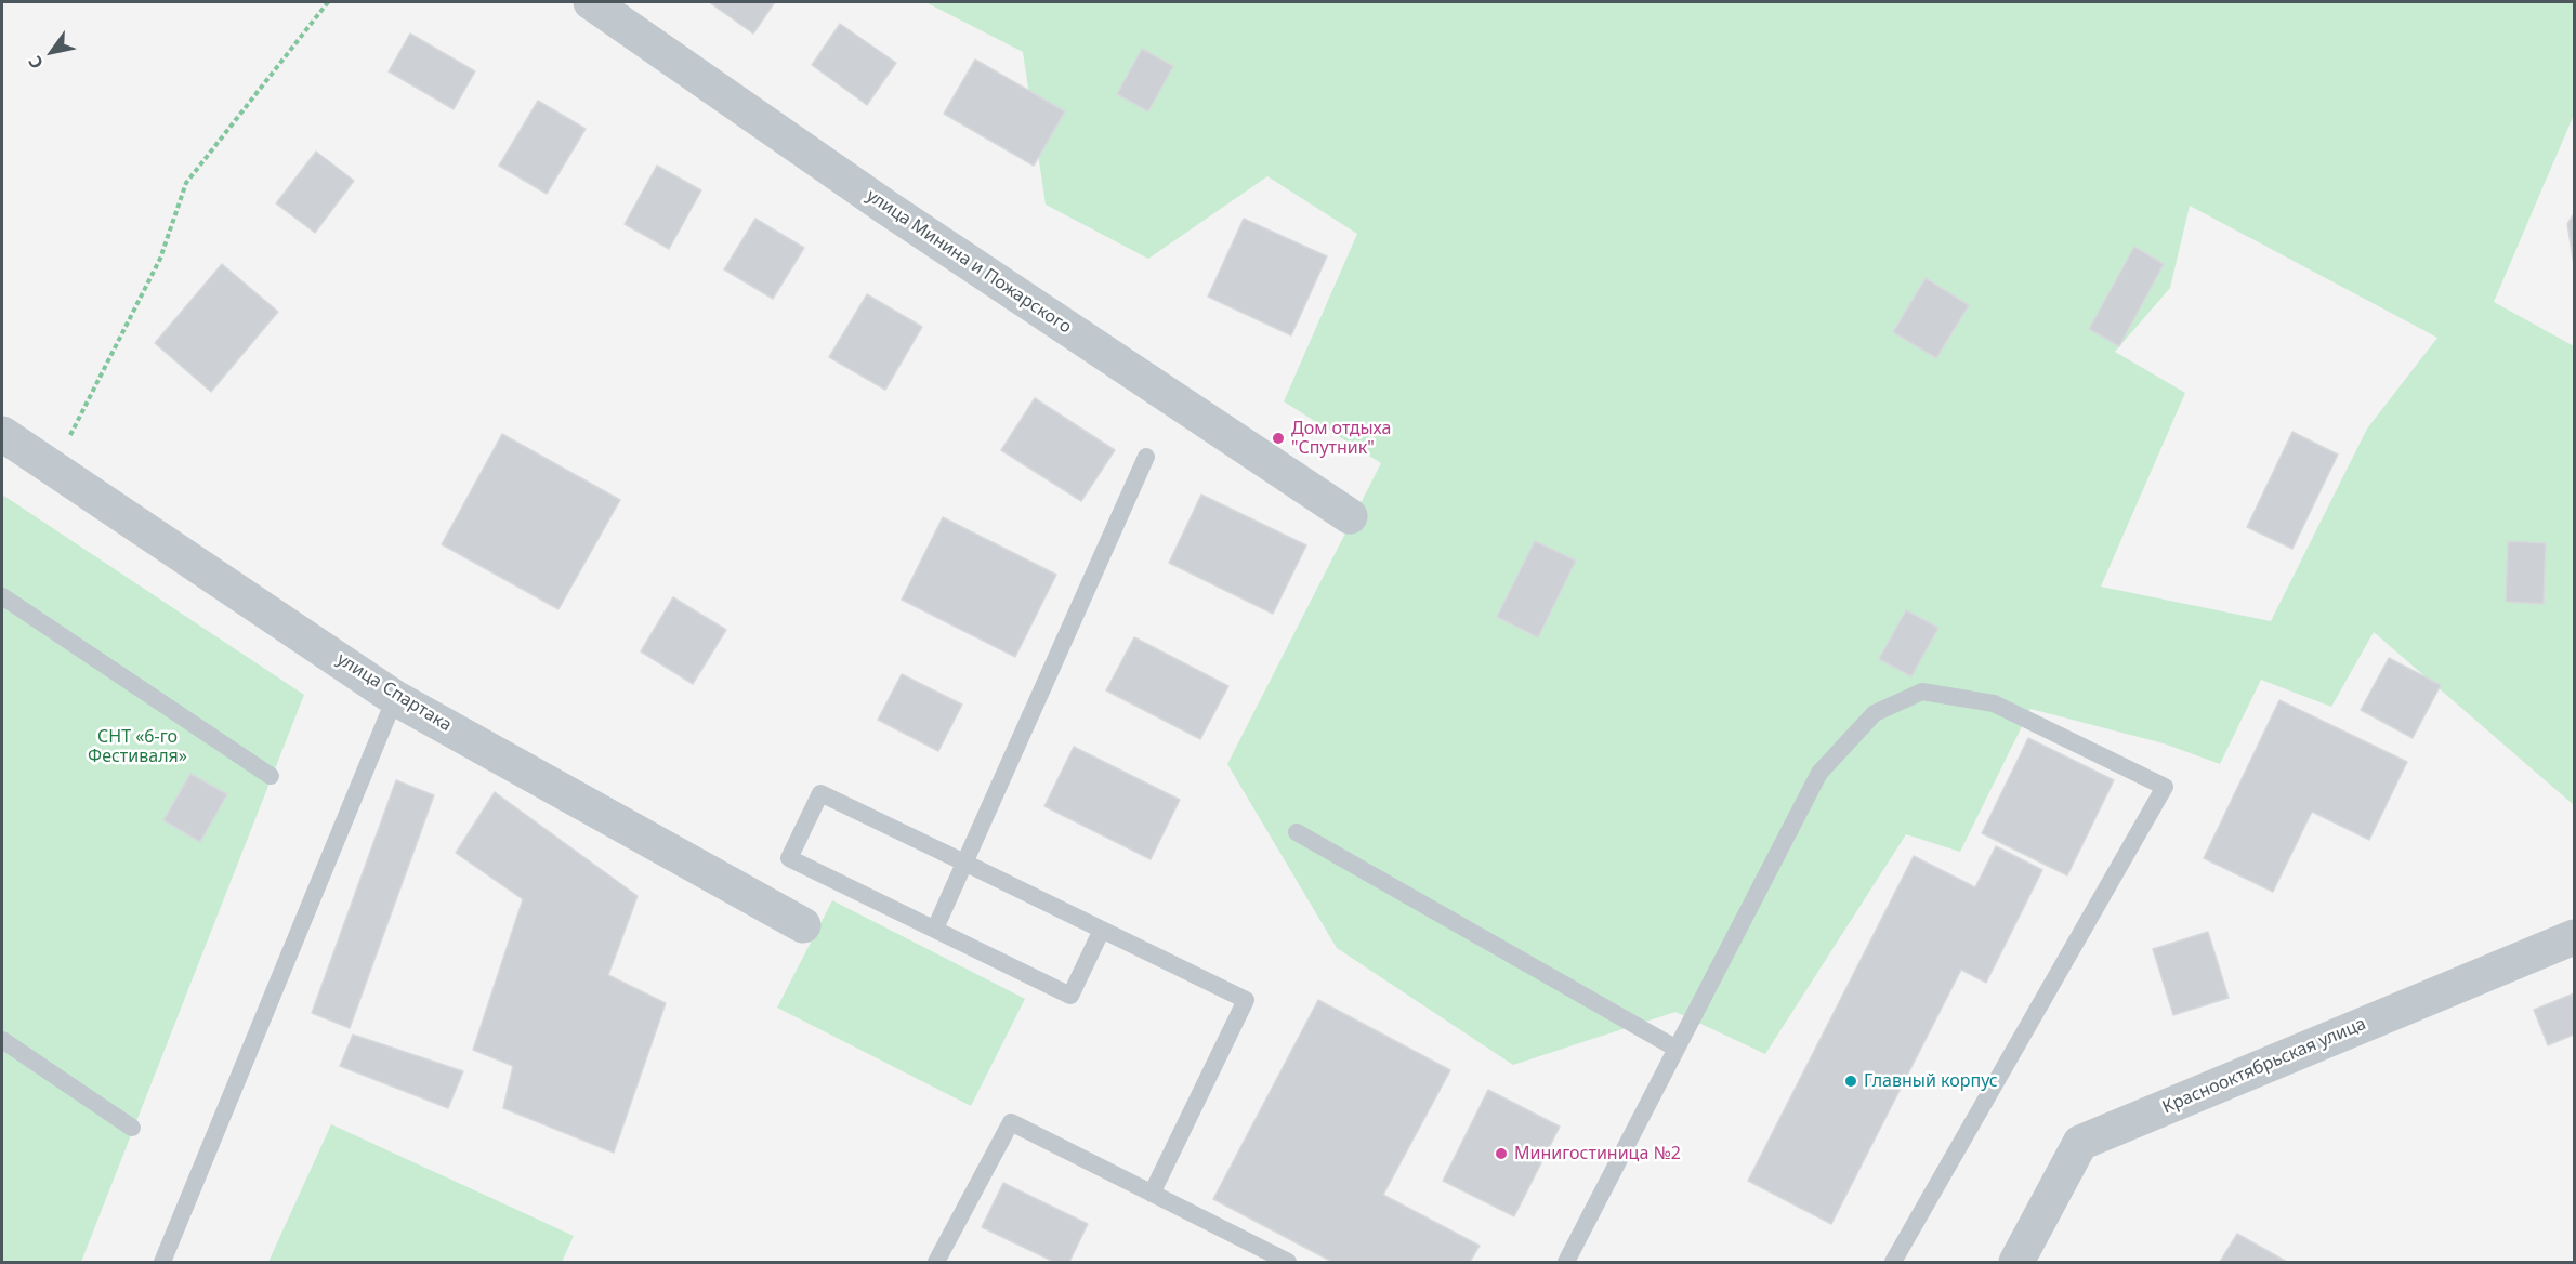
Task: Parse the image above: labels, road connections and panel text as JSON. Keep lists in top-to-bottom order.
{
  "streets": {
    "street": ["улица Минина и Пожарского", "улица Спартака", "Краснооктябрьская улица"]
  },
  "parks": ["СНТ «6-го Фестиваля»"],
  "places": ["Дом отдыха \"Спутник\"", "Главный корпус", "Минигостиница №2"],
  "north": "bottom left"
}
